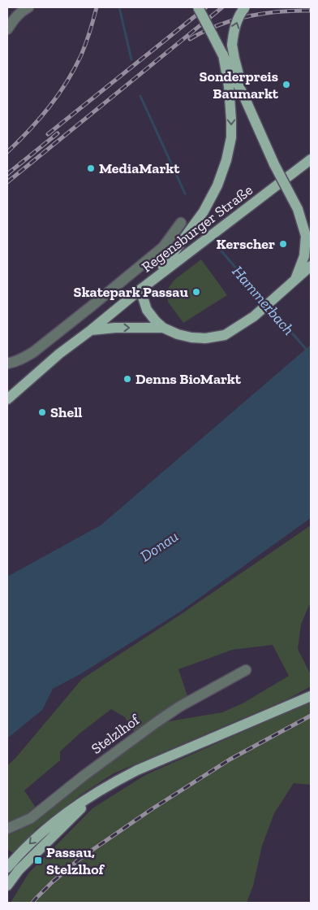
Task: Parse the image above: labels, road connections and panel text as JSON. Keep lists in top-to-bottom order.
{
  "streets": {
    "main road": ["Regensburger Straße"],
    "street": ["Stelzlhof"]
  },
  "water": ["Hammerbach", "Donau"],
  "places": {
    "other": [
      "Sonderpreis Baumarkt",
      "MediaMarkt",
      "Kerscher",
      "Skatepark Passau",
      "Denns BioMarkt",
      "Shell"
    ],
    "transit": ["Passau, Stelzlhof"]
  }
}
